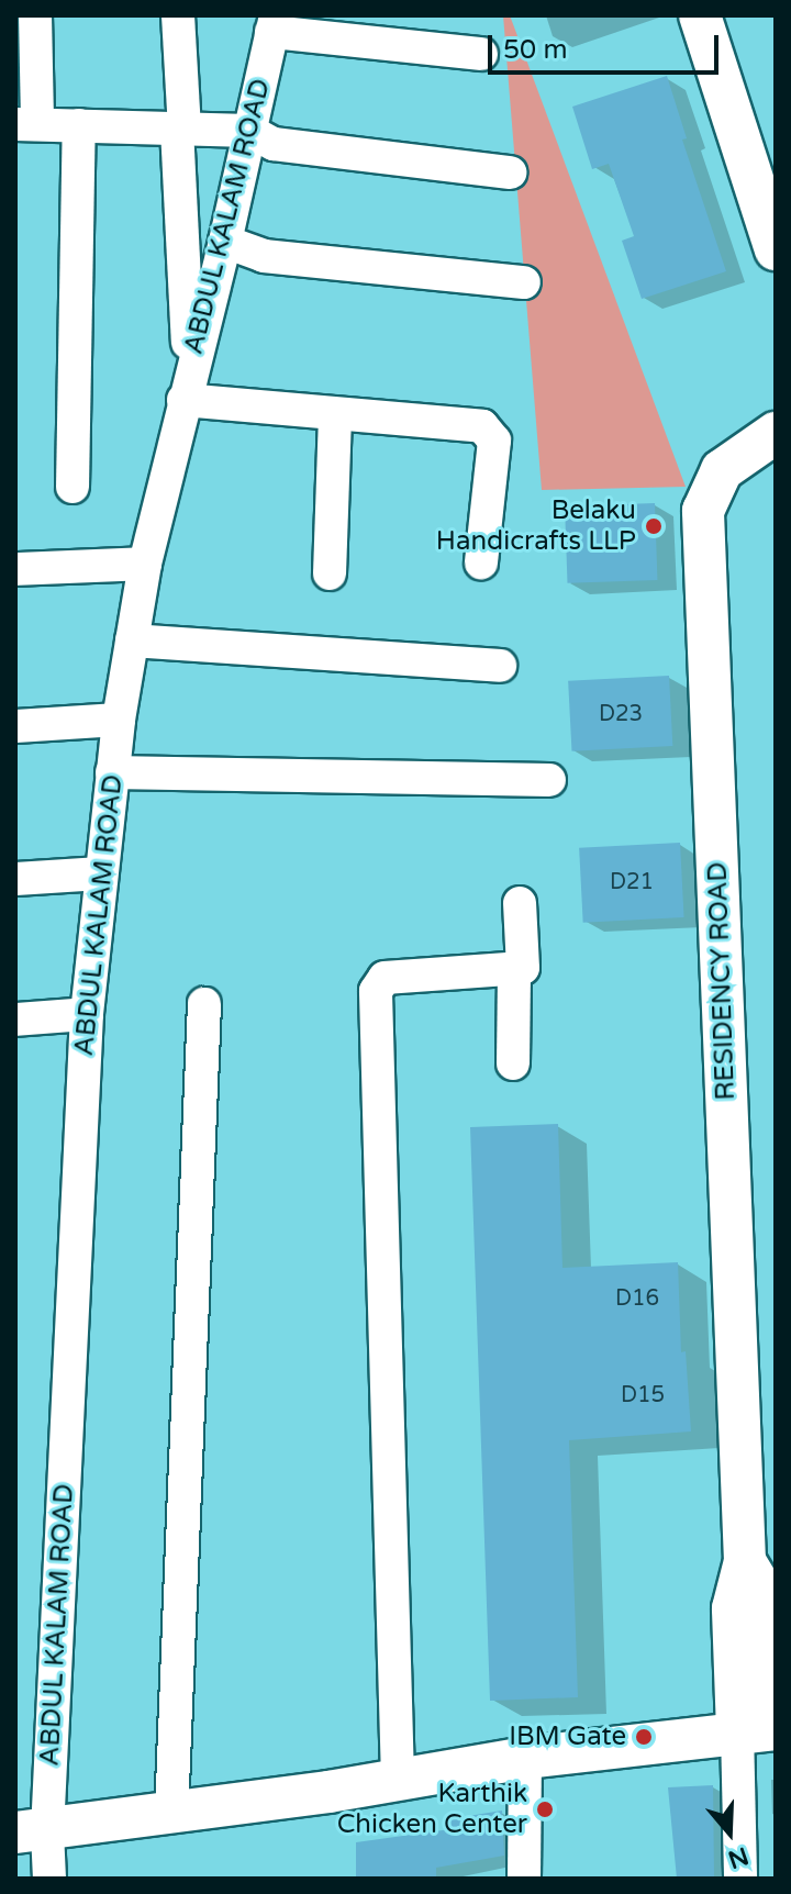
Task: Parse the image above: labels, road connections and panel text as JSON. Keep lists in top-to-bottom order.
{
  "streets": {
    "street": ["ABDUL KALAM ROAD", "RESIDENCY ROAD"]
  },
  "places": ["Belaku Handicrafts LLP", "IBM Gate", "Karthik Chicken Center"],
  "house_numbers": [
    "D23",
    "D21",
    "D16",
    "D15"
  ],
  "scale_bar": "50 m",
  "north": "bottom"
}
